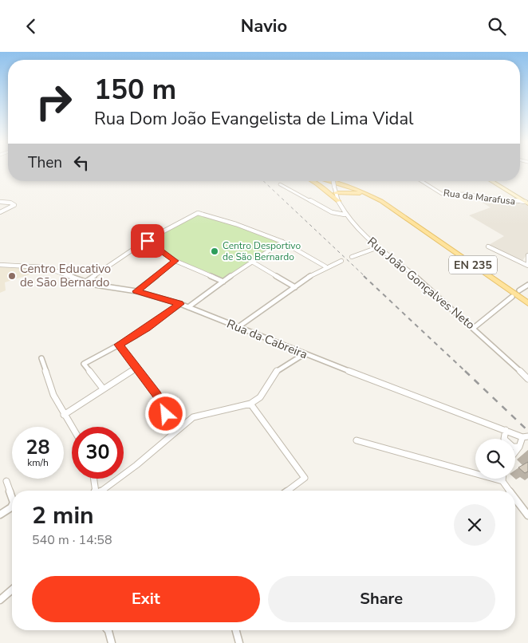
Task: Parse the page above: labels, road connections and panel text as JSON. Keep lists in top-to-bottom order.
{
  "streets": {
    "main road": ["EN 235"],
    "street": ["Rua da Marafusa", "Rua João Gonçalves Neto", "Rua da Cabreira"]
  },
  "places": ["Centro Desportivo de São Bernardo", "Centro Educativo de São Bernardo"],
  "page": {
    "header": "Navio",
    "turn": ["150 m", "Rua Dom João Evangelista de Lima Vidal"],
    "then": "Then",
    "speed": "28 km/h",
    "limit": "30",
    "heading": ["2 min", "540 m · 14:58"],
    "buttons": ["Exit", "Share"]
  }
}
